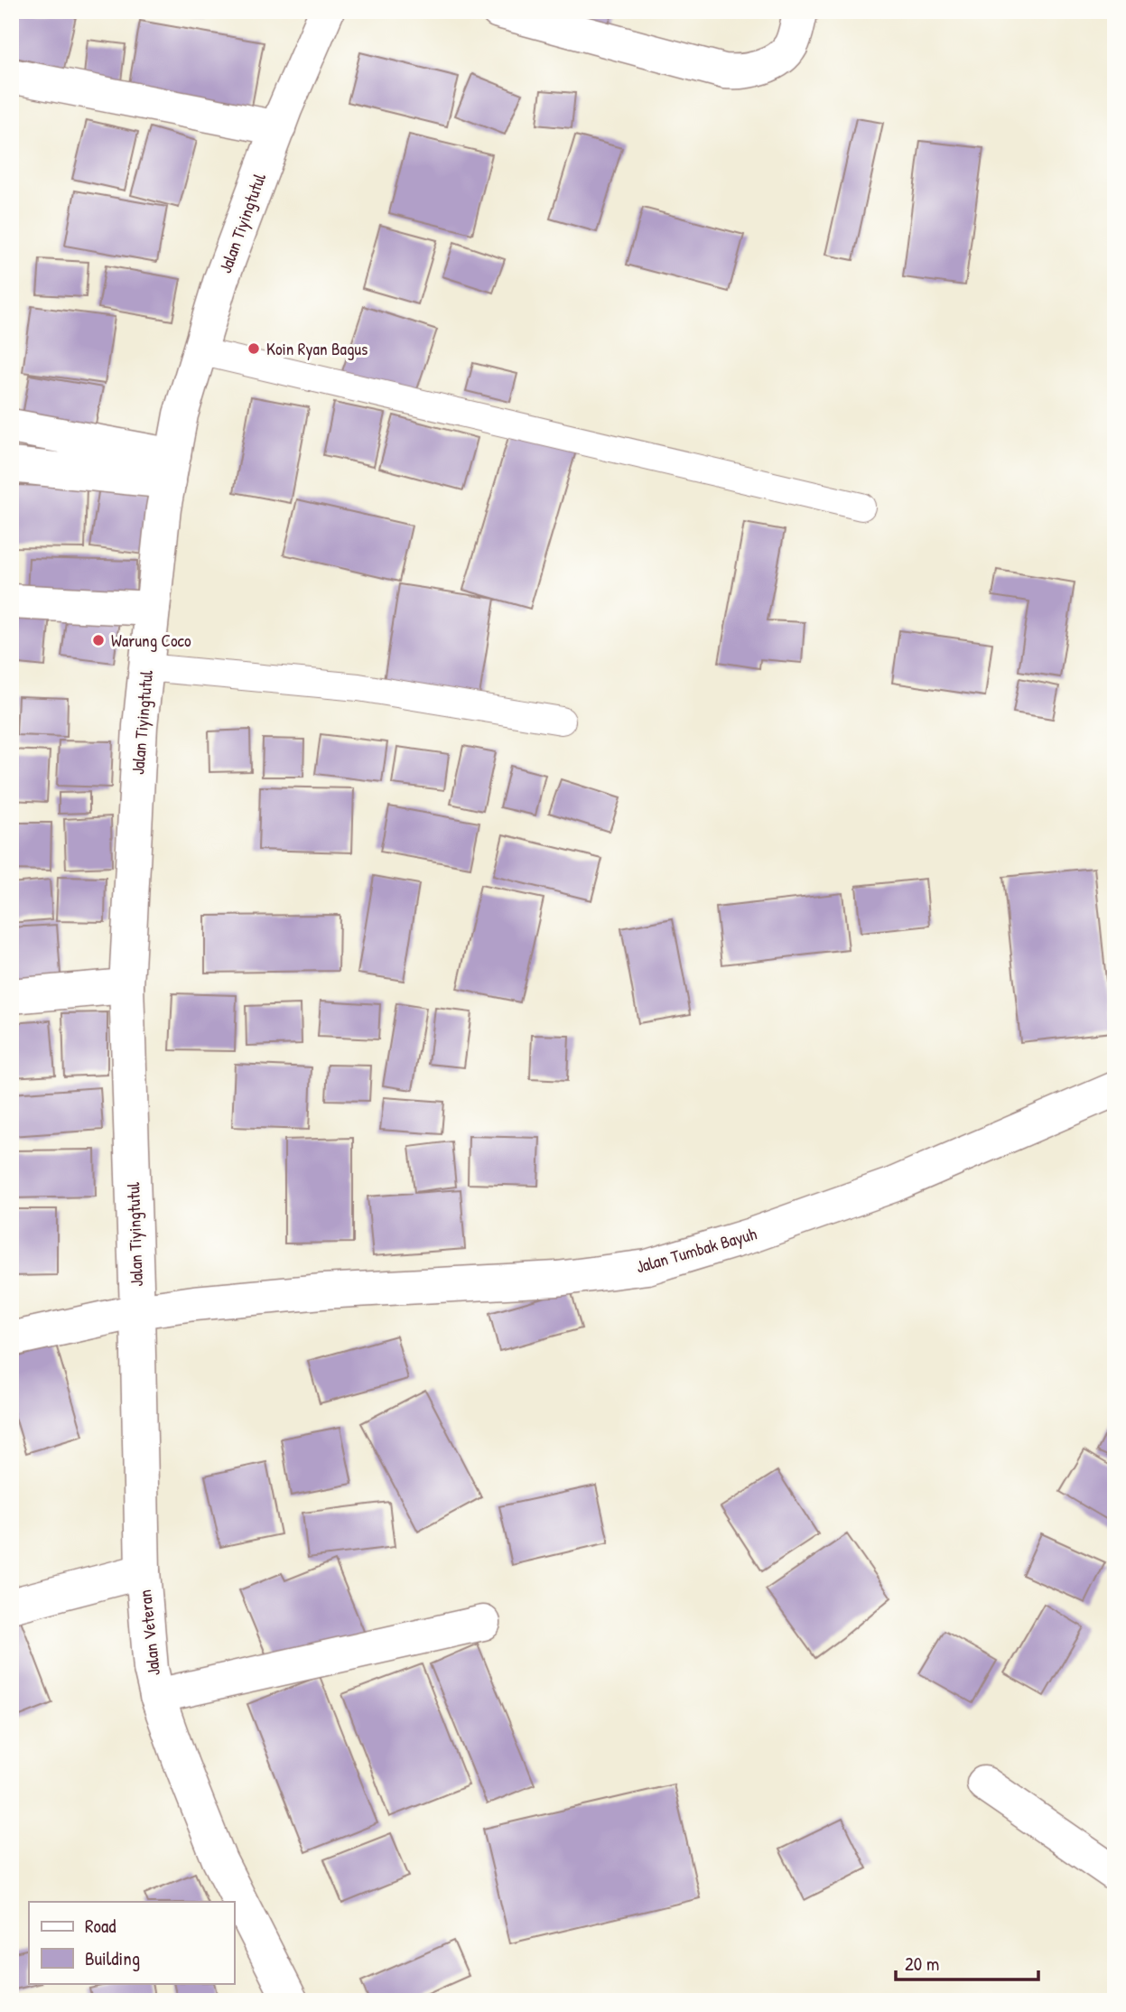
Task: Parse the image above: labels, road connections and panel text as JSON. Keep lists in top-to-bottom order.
{
  "streets": {
    "street": ["Jalan Tiyingtutul", "Jalan Tumbak Bayuh", "Jalan Veteran"]
  },
  "crossings": [
    ["Jalan Tiyingtutul", "Jalan Tumbak Bayuh"],
    ["Jalan Tiyingtutul", "Jalan Veteran"],
    ["Jalan Tumbak Bayuh", "Jalan Veteran"]
  ],
  "places": ["Koin Ryan Bagus", "Warung Coco"],
  "legend": ["Road", "Building"],
  "scale_bar": "20 m"
}
